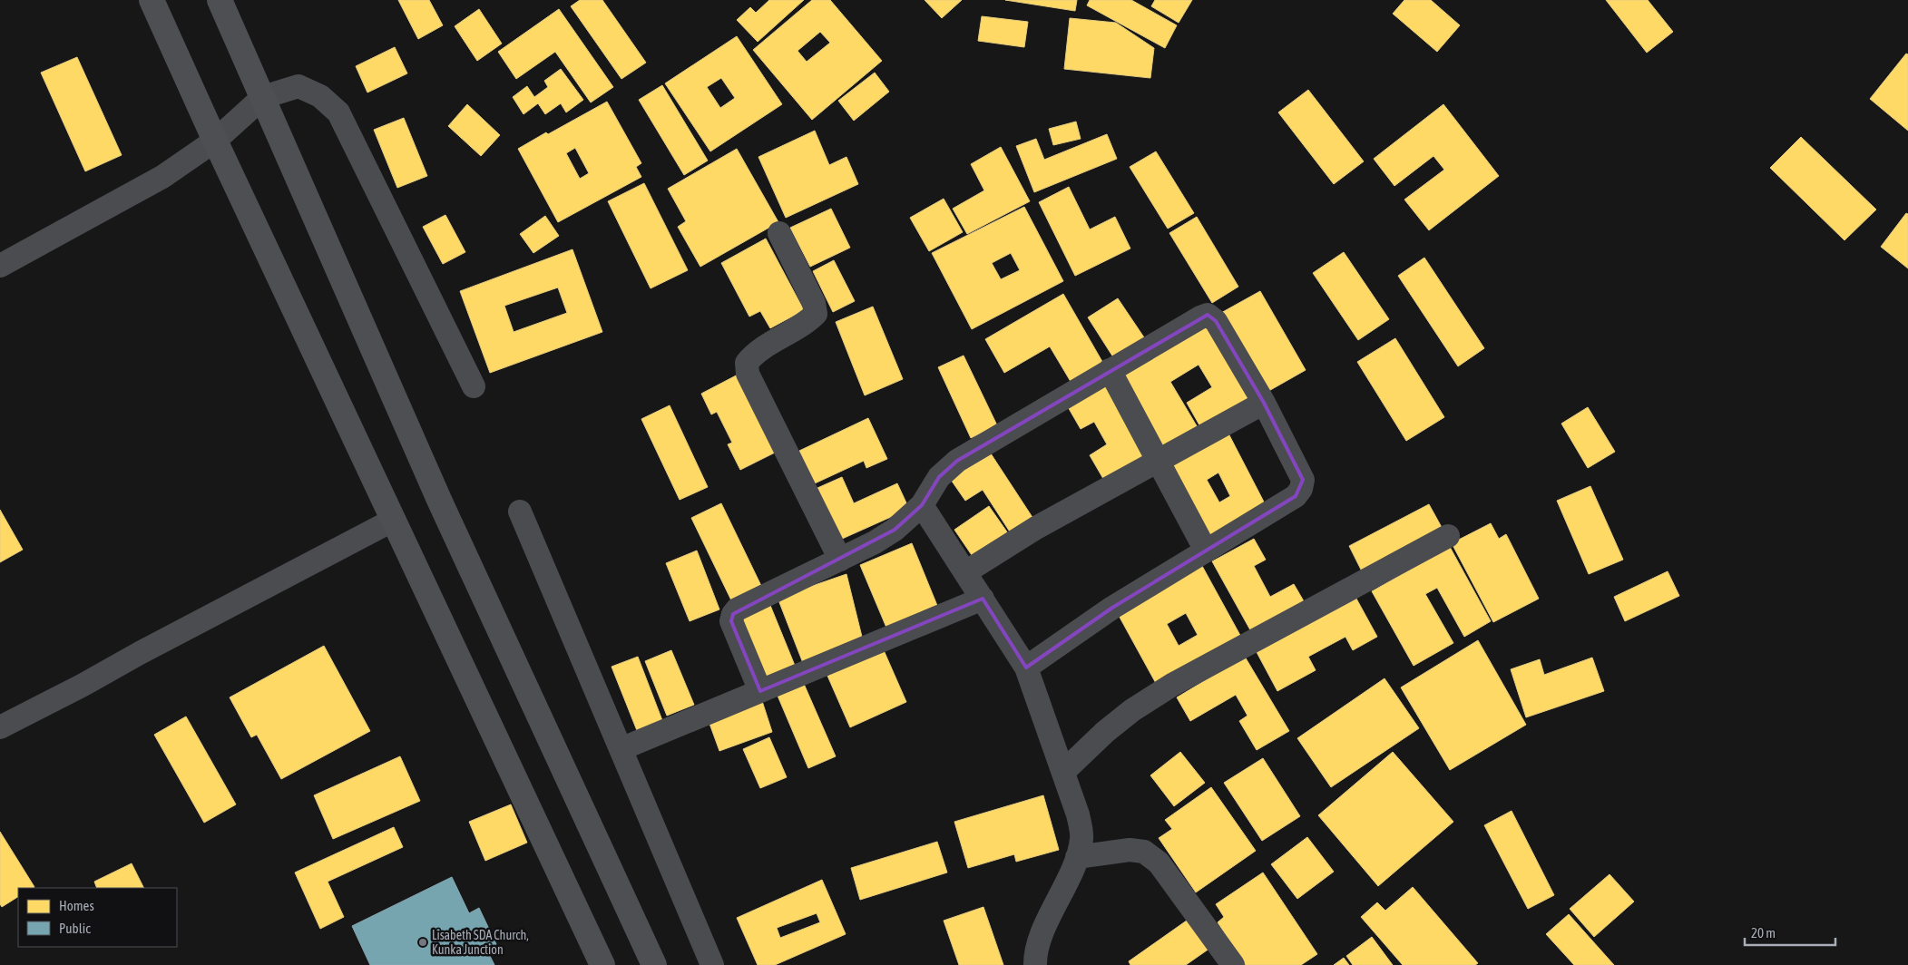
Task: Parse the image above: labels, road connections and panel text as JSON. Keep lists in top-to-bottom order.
{
  "places": ["Lisabeth SDA Church, Kunka Junction"],
  "legend": ["Homes", "Public"],
  "scale_bar": "20 m"
}
